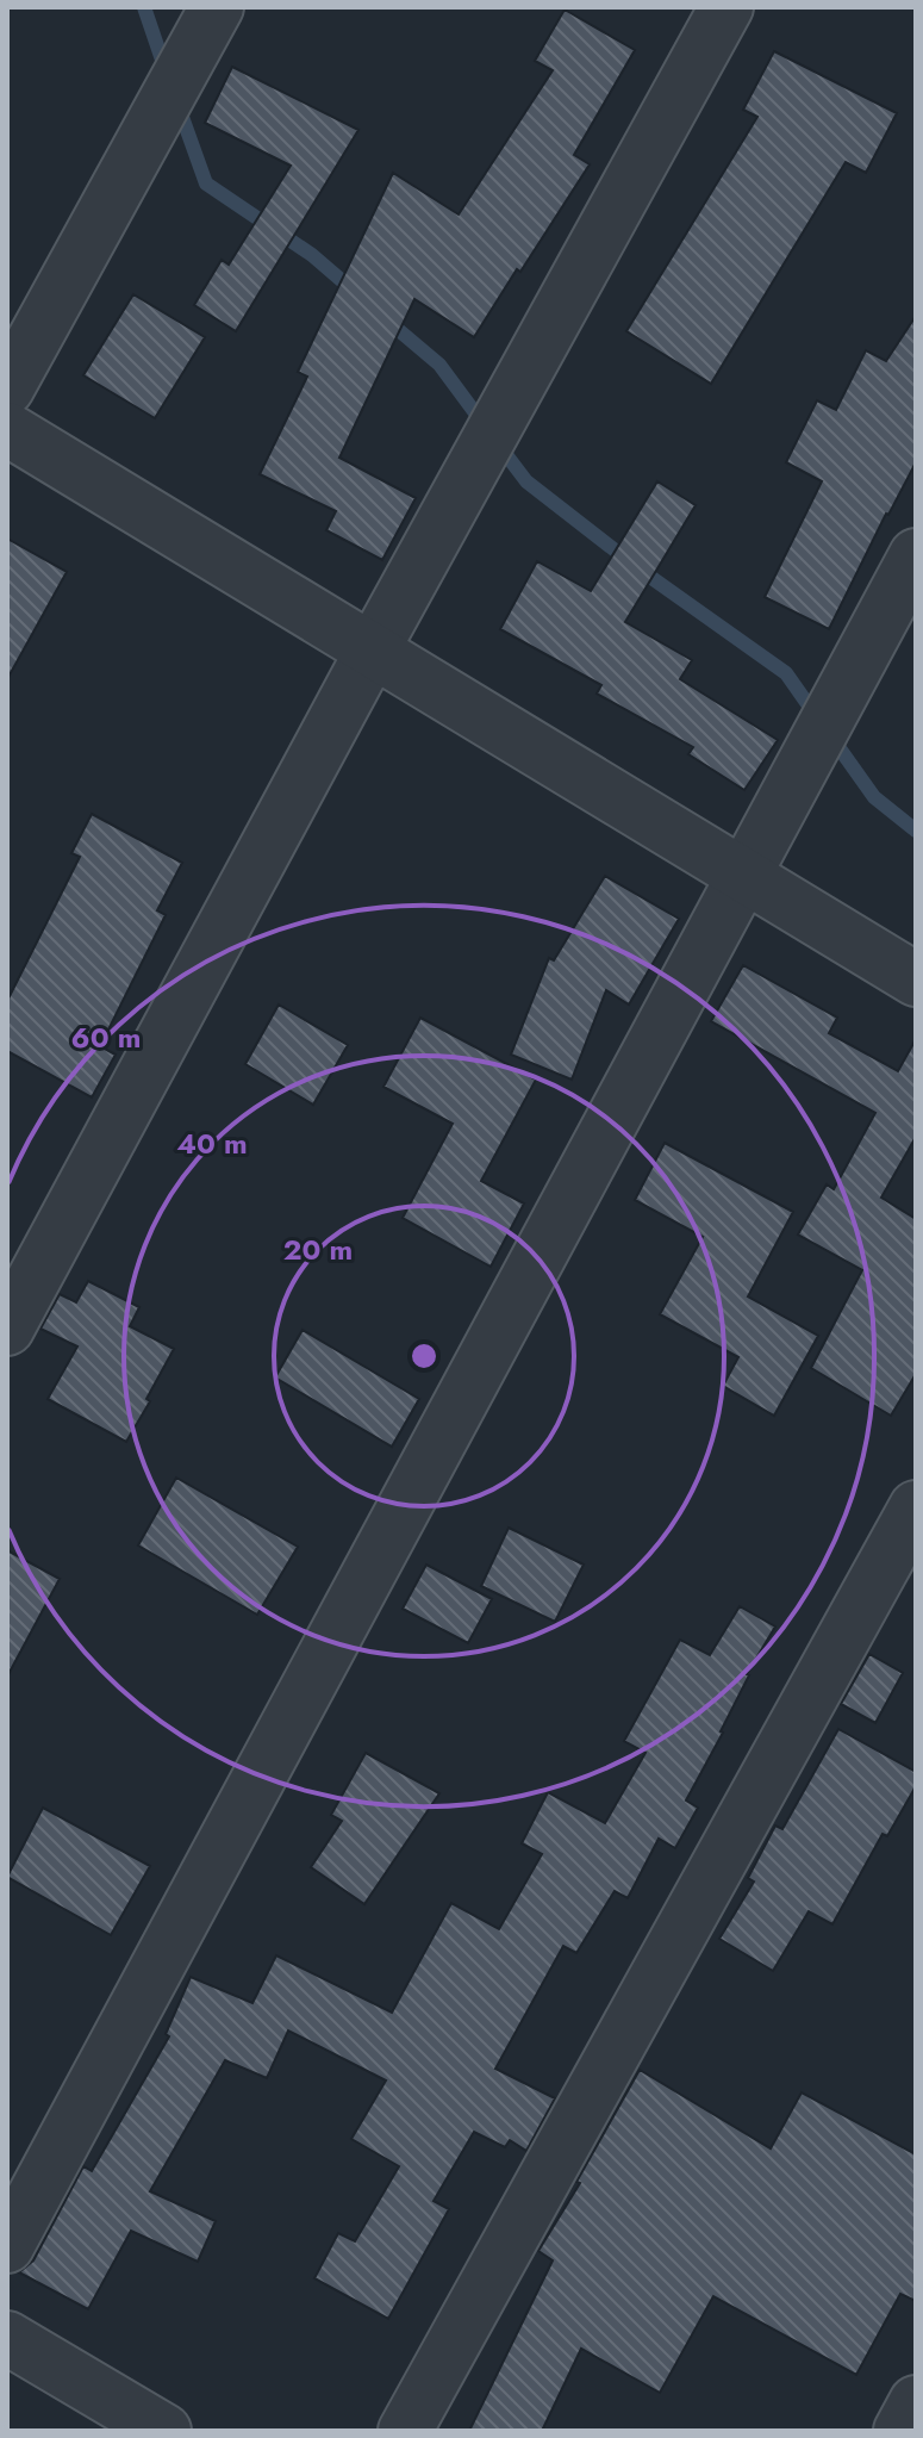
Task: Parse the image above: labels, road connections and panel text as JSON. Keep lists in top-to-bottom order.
{
  "rings": ["60 m", "40 m", "20 m"]
}
